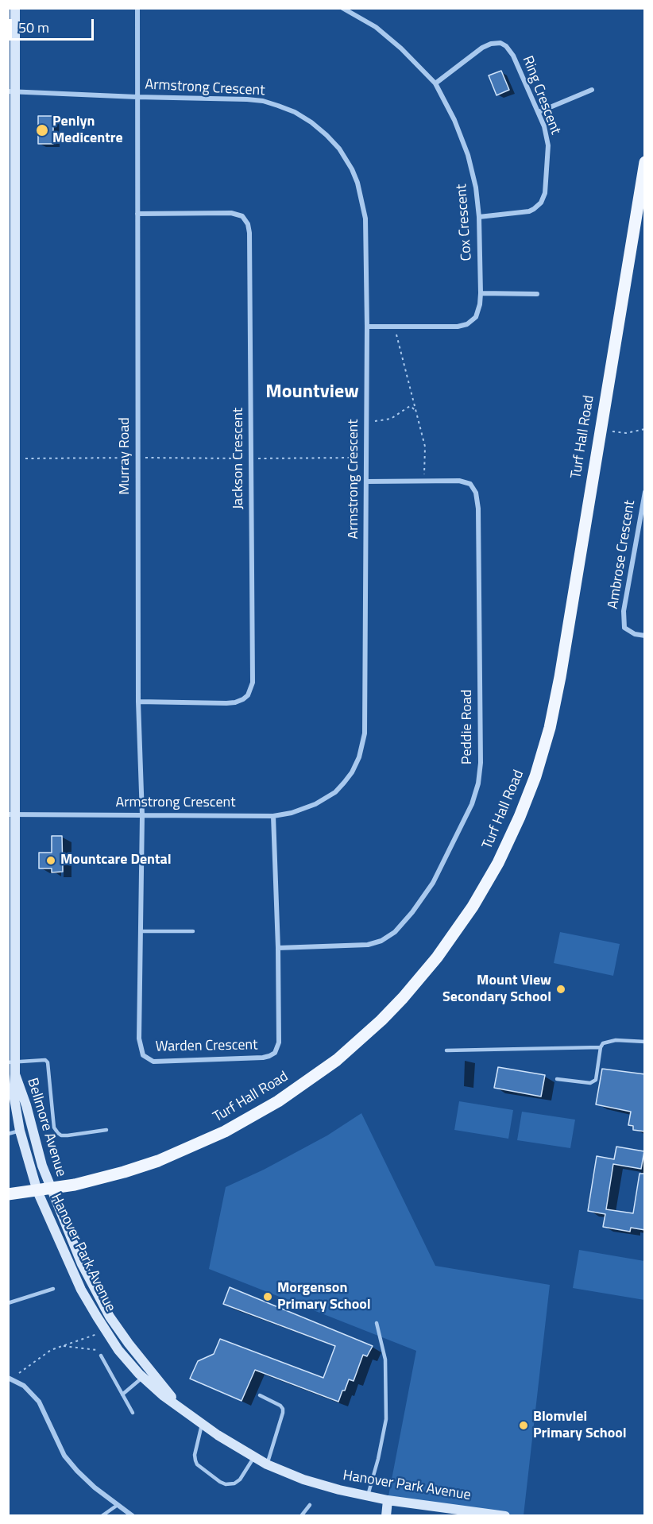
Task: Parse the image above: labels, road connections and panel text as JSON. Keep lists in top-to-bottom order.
{
  "streets": {
    "main road": ["Turf Hall Road"],
    "street": [
      "Armstrong Crescent",
      "Ring Crescent",
      "Cox Crescent",
      "Murray Road",
      "Jackson Crescent",
      "Ambrose Crescent",
      "Peddie Road",
      "Warden Crescent",
      "Bellmore Avenue",
      "Hanover Park Avenue"
    ]
  },
  "crossings": [
    ["Armstrong Crescent", "Cox Crescent"],
    ["Armstrong Crescent", "Murray Road"],
    ["Armstrong Crescent", "Peddie Road"],
    ["Armstrong Crescent", "Warden Crescent"],
    ["Armstrong Crescent", "Bellmore Avenue"],
    ["Ring Crescent", "Cox Crescent"],
    ["Turf Hall Road", "Bellmore Avenue"],
    ["Turf Hall Road", "Hanover Park Avenue"],
    ["Murray Road", "Jackson Crescent"],
    ["Murray Road", "Warden Crescent"],
    ["Peddie Road", "Warden Crescent"],
    ["Bellmore Avenue", "Hanover Park Avenue"]
  ],
  "districts": ["Mountview"],
  "places": [
    "Penlyn Medicentre",
    "Mountcare Dental",
    "Mount View Secondary School",
    "Morgenson Primary School",
    "Blomvlei Primary School"
  ],
  "scale_bar": "50 m"
}
